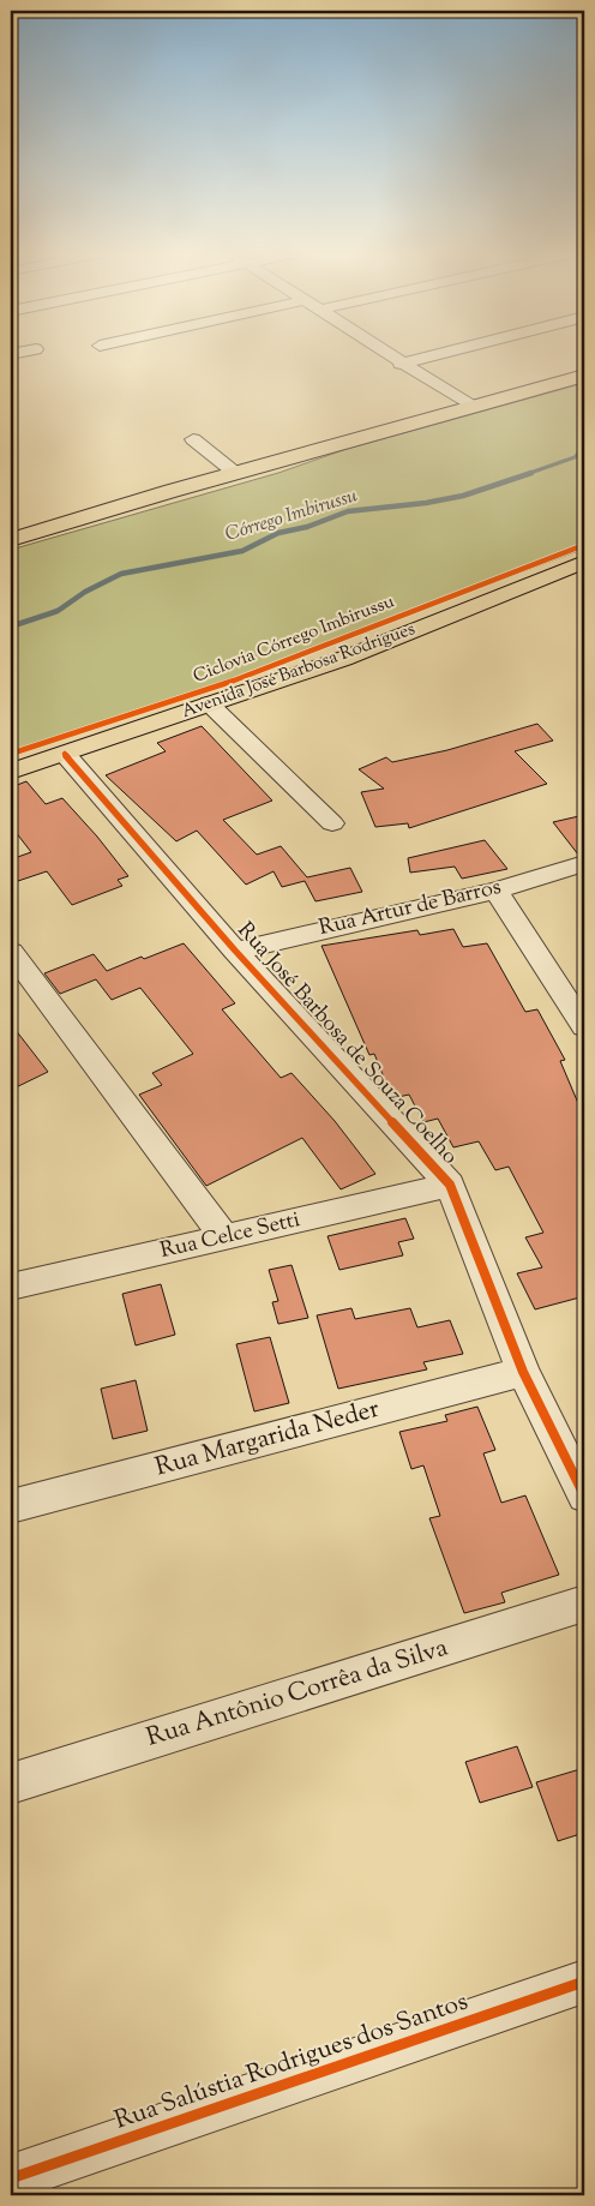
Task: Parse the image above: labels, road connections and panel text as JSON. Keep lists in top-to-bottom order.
{
  "streets": {
    "main road": ["Avenida José Barbosa Rodrigues"],
    "street": [
      "Rua Artur de Barros",
      "Rua José Barbosa de Souza Coelho",
      "Rua Celce Setti",
      "Rua Margarida Neder",
      "Rua Antônio Corrêa da Silva",
      "Rua Salústia Rodrigues dos Santos"
    ],
    "cycle path": ["Ciclovia Córrego Imbirussu"]
  },
  "crossings": [
    ["Avenida José Barbosa Rodrigues", "Rua José Barbosa de Souza Coelho"],
    ["Rua Artur de Barros", "Rua José Barbosa de Souza Coelho"],
    ["Rua José Barbosa de Souza Coelho", "Rua Celce Setti"],
    ["Rua José Barbosa de Souza Coelho", "Rua Margarida Neder"]
  ],
  "water": ["Córrego Imbirussu"]
}
